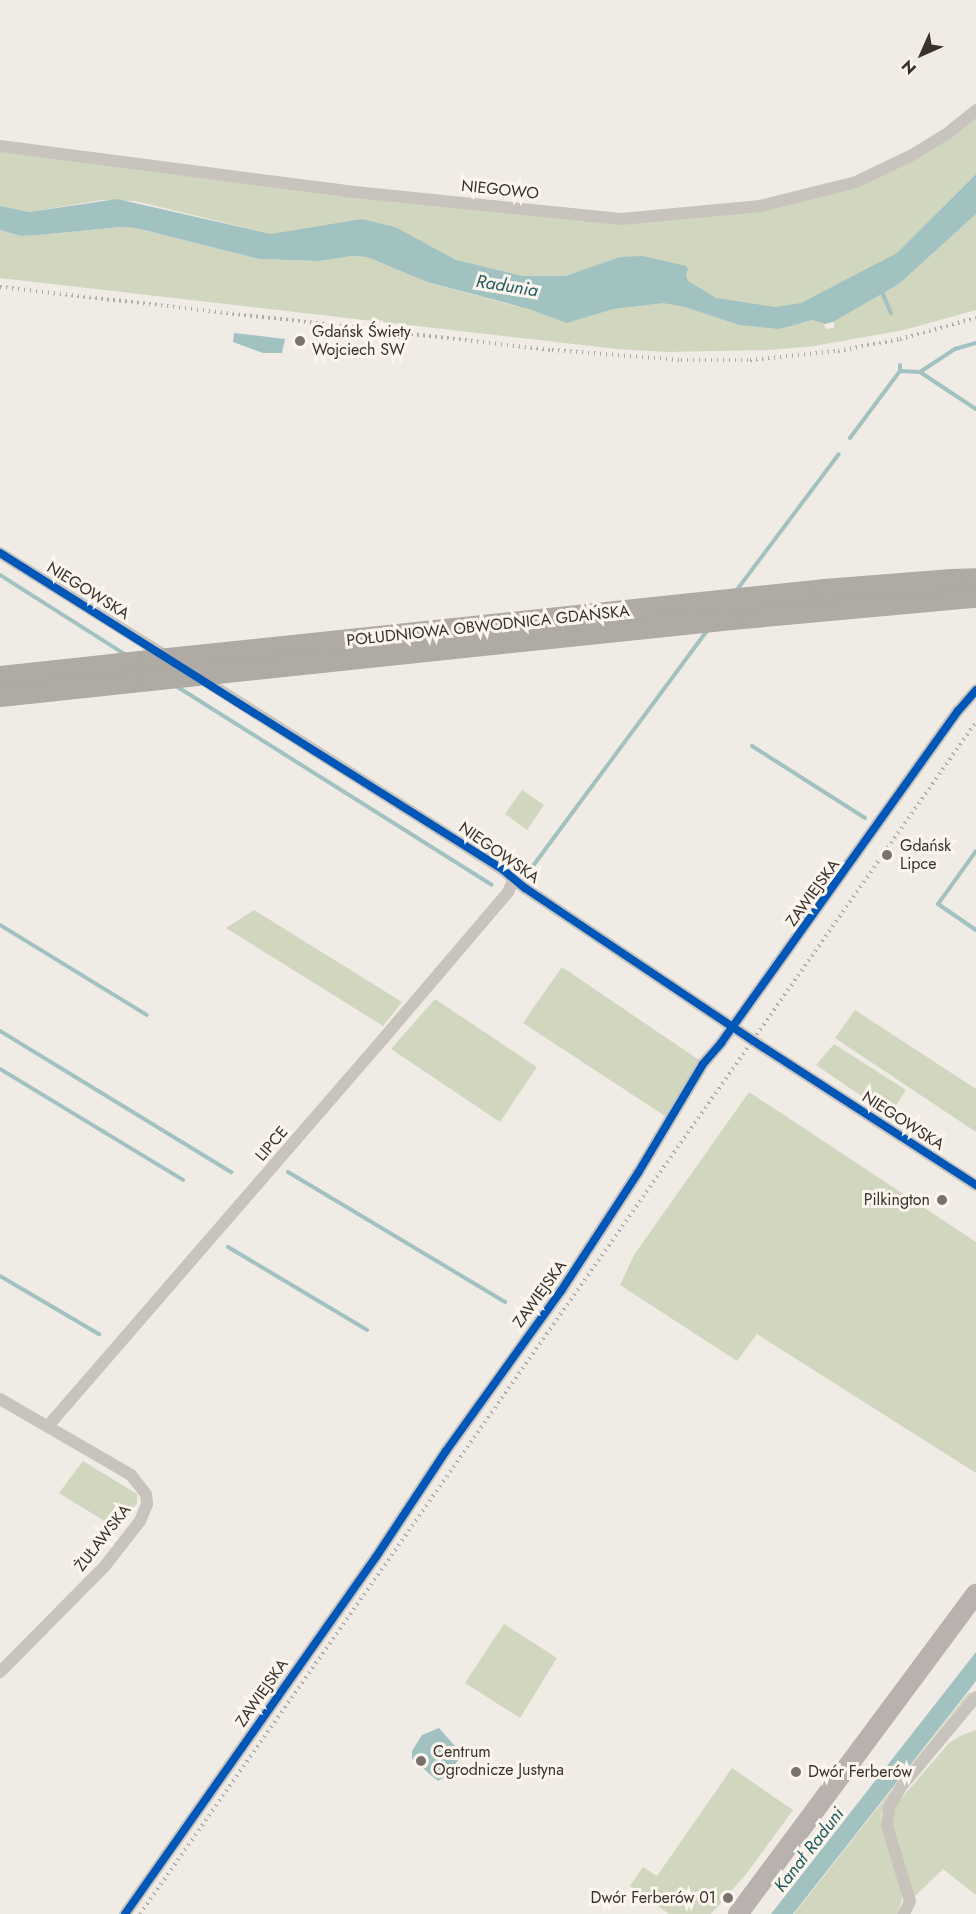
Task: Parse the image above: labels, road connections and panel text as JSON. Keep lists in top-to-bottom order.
{
  "streets": {
    "highway": ["POŁUDNIOWA OBWODNICA GDAŃSKA"],
    "street": [
      "NIEGOWO",
      "NIEGOWSKA",
      "ZAWIEJSKA",
      "LIPCE",
      "ŻUŁAWSKA"
    ]
  },
  "crossings": [
    ["NIEGOWSKA", "ZAWIEJSKA"],
    ["NIEGOWSKA", "LIPCE"],
    ["LIPCE", "ŻUŁAWSKA"]
  ],
  "water": ["Radunia", "Kanał Raduni"],
  "places": [
    "Gdańsk Święty Wojciech SW",
    "Gdańsk Lipce",
    "Pilkington",
    "Centrum Ogrodnicze Justyna",
    "Dwór Ferberów",
    "Dwór Ferberów 01"
  ],
  "north": "bottom left"
}
